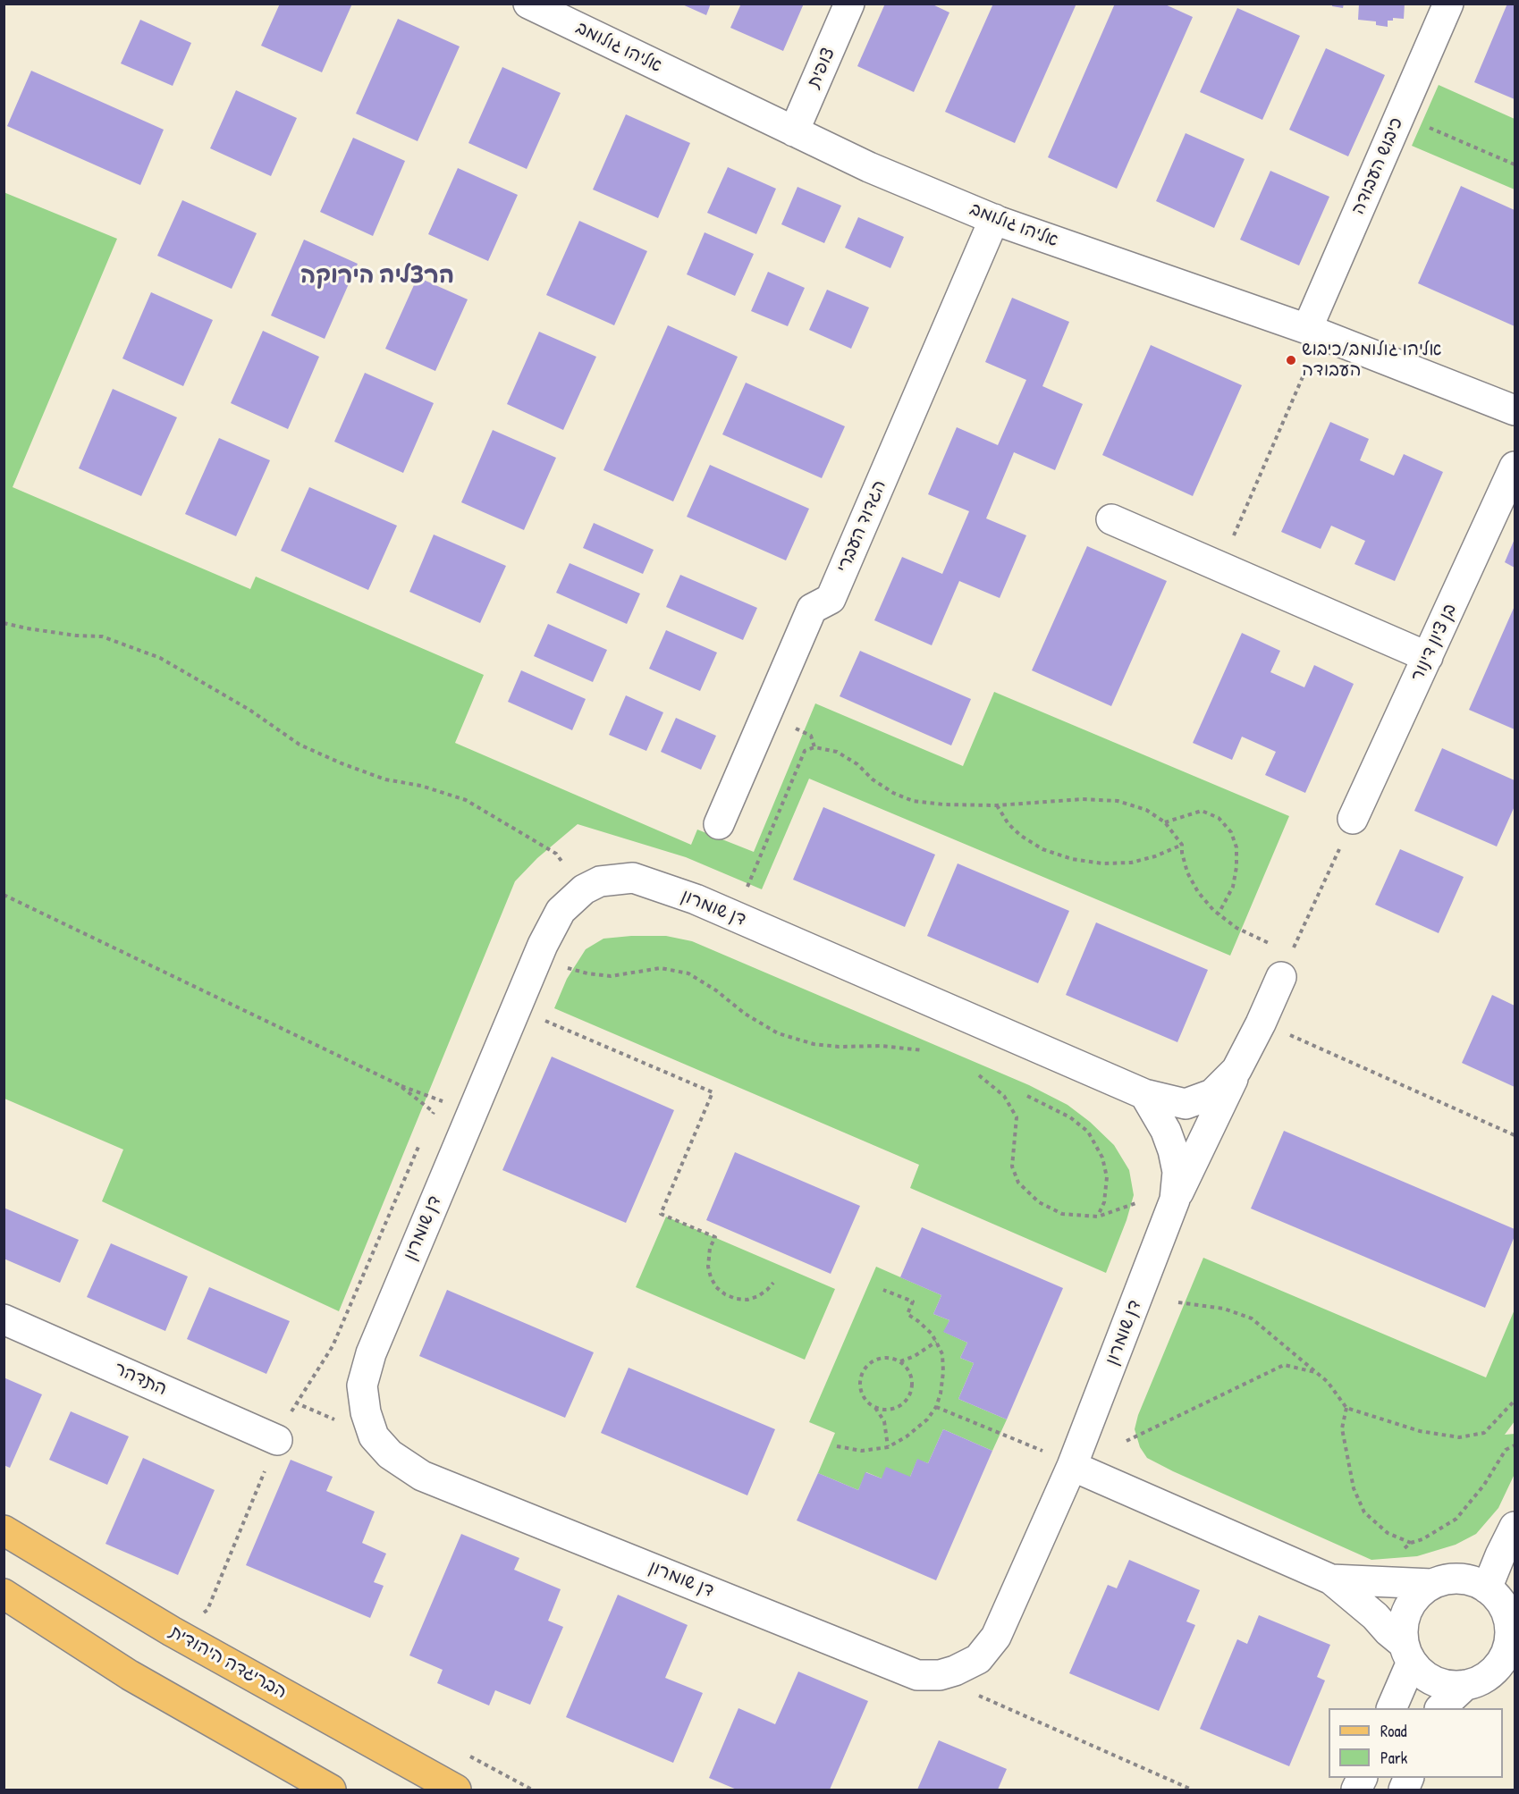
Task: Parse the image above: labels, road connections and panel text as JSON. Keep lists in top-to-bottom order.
{
  "streets": {
    "main road": ["הבריגדה היהודית"],
    "street": [
      "אליהו גולומב",
      "צופית",
      "כיבוש העבודה",
      "הגדוד העברי",
      "בן ציון דינור",
      "דן שומרון",
      "התדהר"
    ]
  },
  "crossings": [
    ["אליהו גולומב", "צופית"],
    ["אליהו גולומב", "כיבוש העבודה"],
    ["אליהו גולומב", "הגדוד העברי"]
  ],
  "districts": ["הרצליה הירוקה"],
  "places": ["אליהו גולומב/כיבוש העבודה"],
  "legend": ["Road", "Park"]
}
